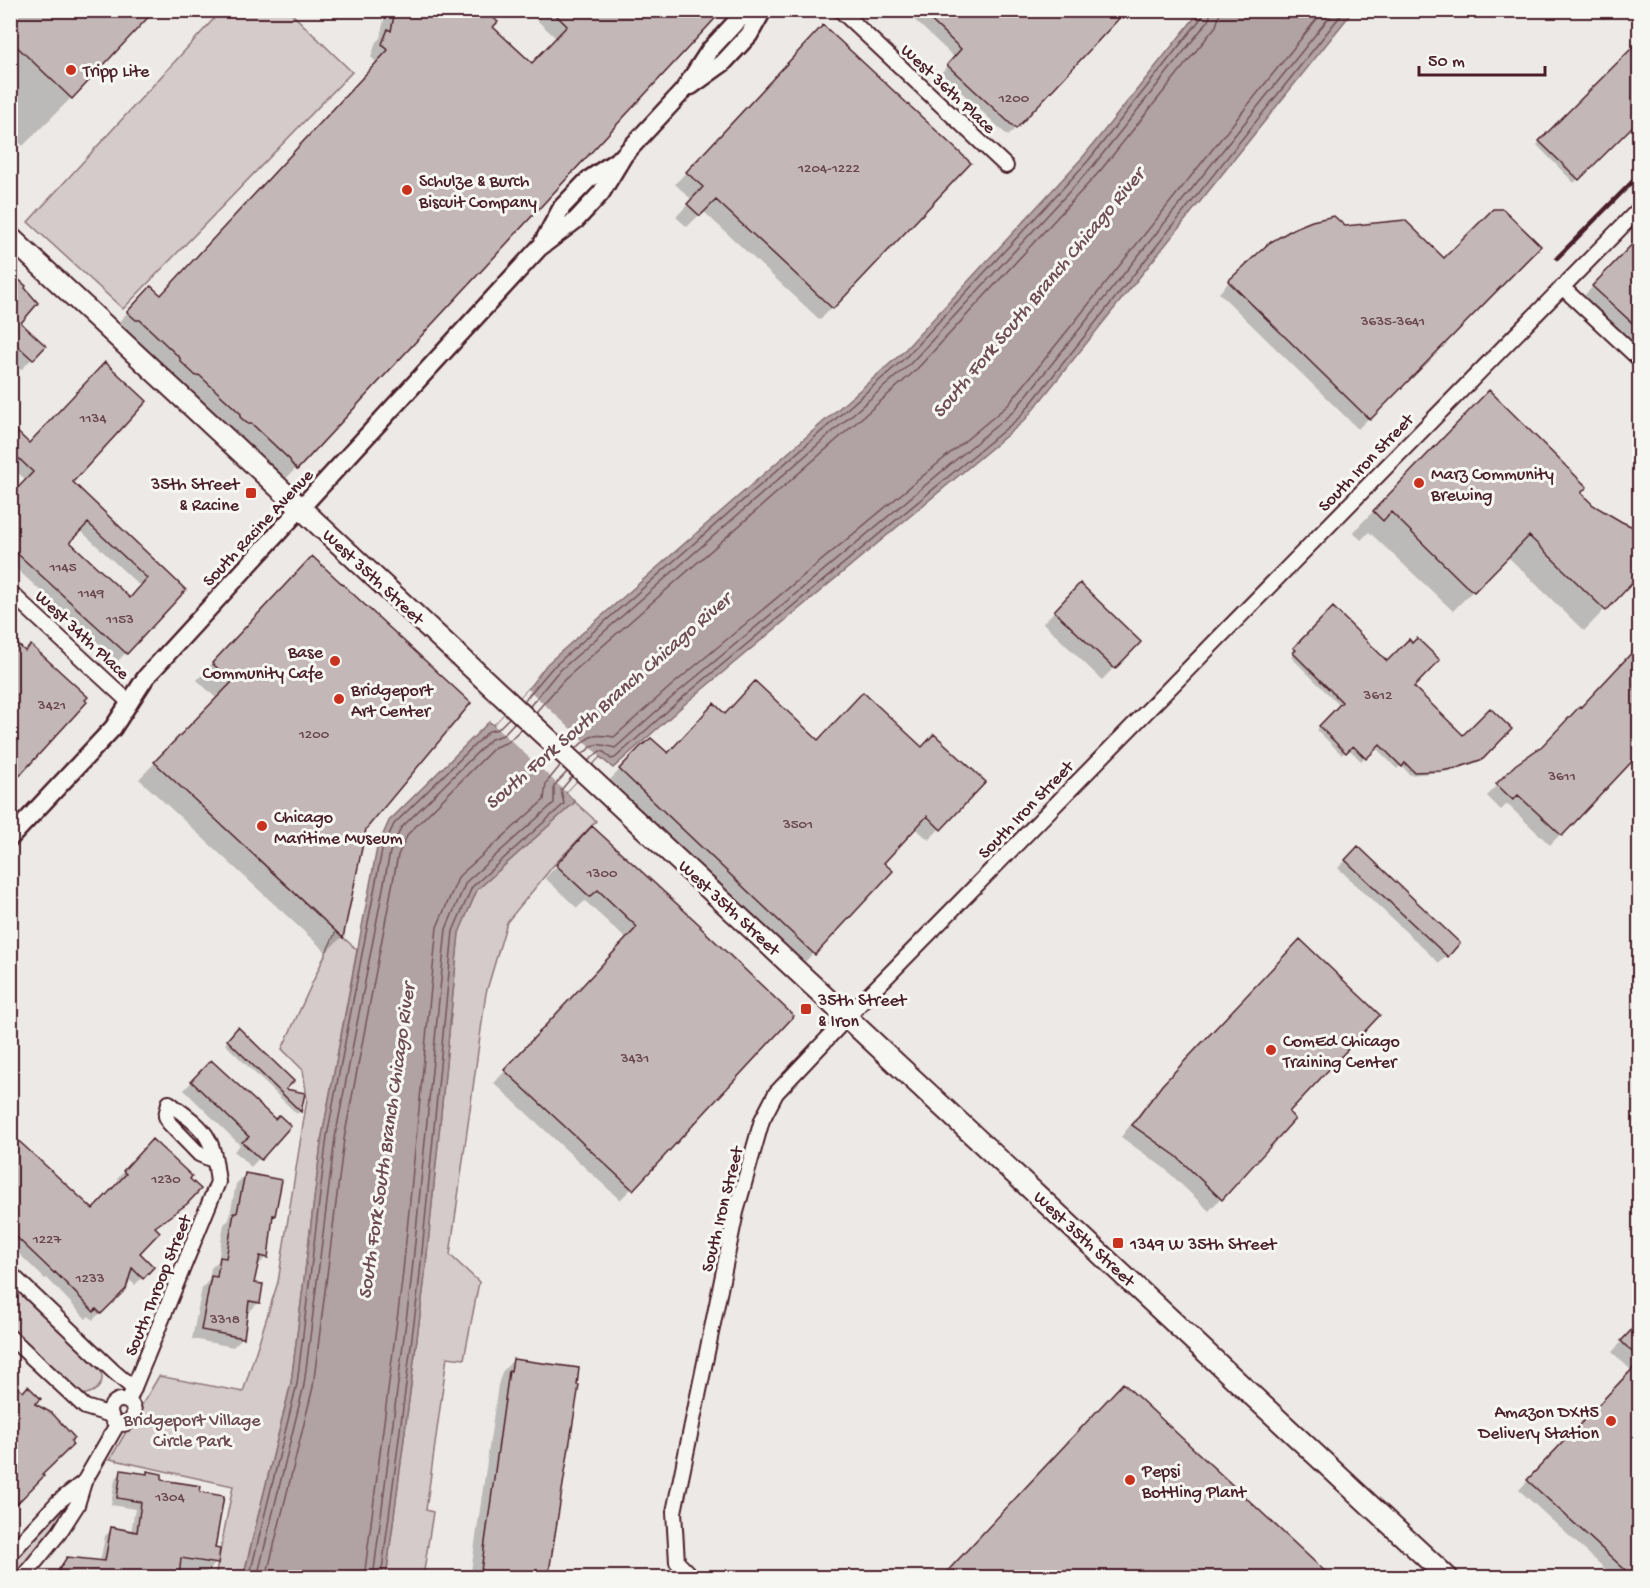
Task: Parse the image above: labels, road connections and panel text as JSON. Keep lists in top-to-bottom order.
{
  "streets": {
    "main road": ["West 35th Street"],
    "street": [
      "West 36th Place",
      "South Iron Street",
      "South Racine Avenue",
      "West 34th Place",
      "South Throop Street"
    ]
  },
  "crossings": [
    ["South Iron Street", "West 35th Street"],
    ["South Racine Avenue", "West 35th Street"],
    ["South Racine Avenue", "West 34th Place"]
  ],
  "water": ["South Fork South Branch Chicago River"],
  "parks": ["Bridgeport Village Circle Park"],
  "places": {
    "other": [
      "Tripp Lite",
      "Schulze & Burch Biscuit Company",
      "Marz Community Brewing",
      "Base Community Cafe",
      "Bridgeport Art Center",
      "Chicago Maritime Museum",
      "ComEd Chicago Training Center",
      "Amazon DXH5 Delivery Station",
      "Pepsi Bottling Plant"
    ],
    "transit": ["35th Street & Racine", "35th Street & Iron", "1349 W 35th Street"]
  },
  "house_numbers": [
    "1200",
    "1204-1222",
    "3635-3641",
    "1134",
    "1145",
    "1149",
    "1153",
    "3612",
    "3421",
    "1200",
    "3611",
    "3501",
    "1300",
    "3431",
    "1230",
    "1227",
    "1233",
    "3318",
    "1304"
  ],
  "scale_bar": "50 m"
}
